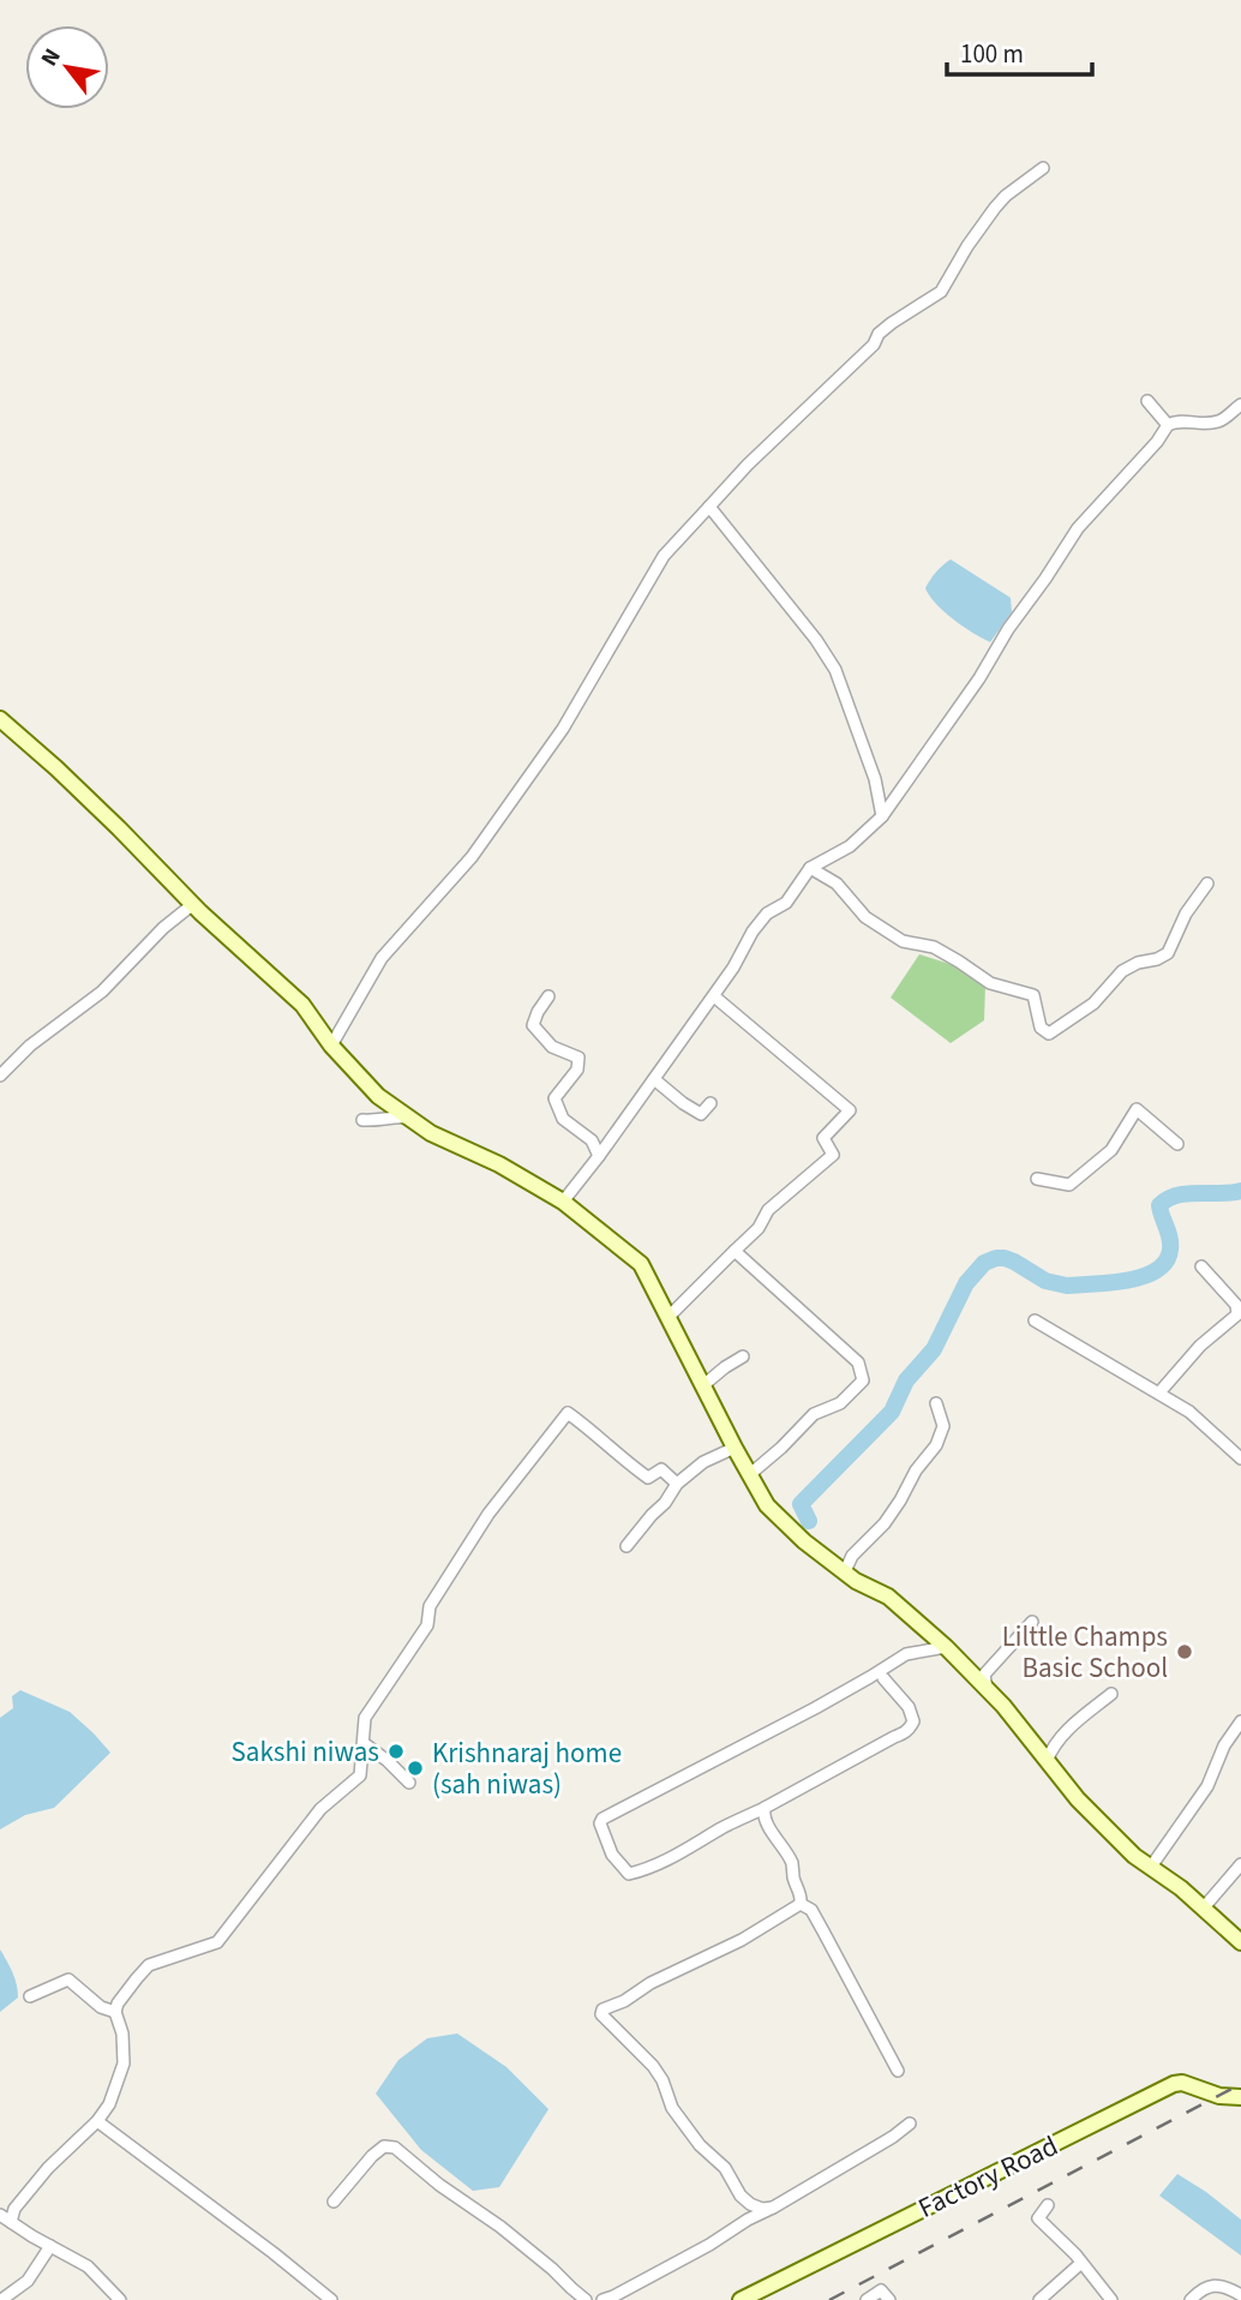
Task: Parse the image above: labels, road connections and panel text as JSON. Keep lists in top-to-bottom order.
{
  "streets": {
    "main road": ["Factory Road"]
  },
  "places": ["Lilttle Champs Basic School", "Sakshi niwas", "Krishnaraj home (sah niwas)"],
  "scale_bar": "100 m",
  "north": "top left"
}
